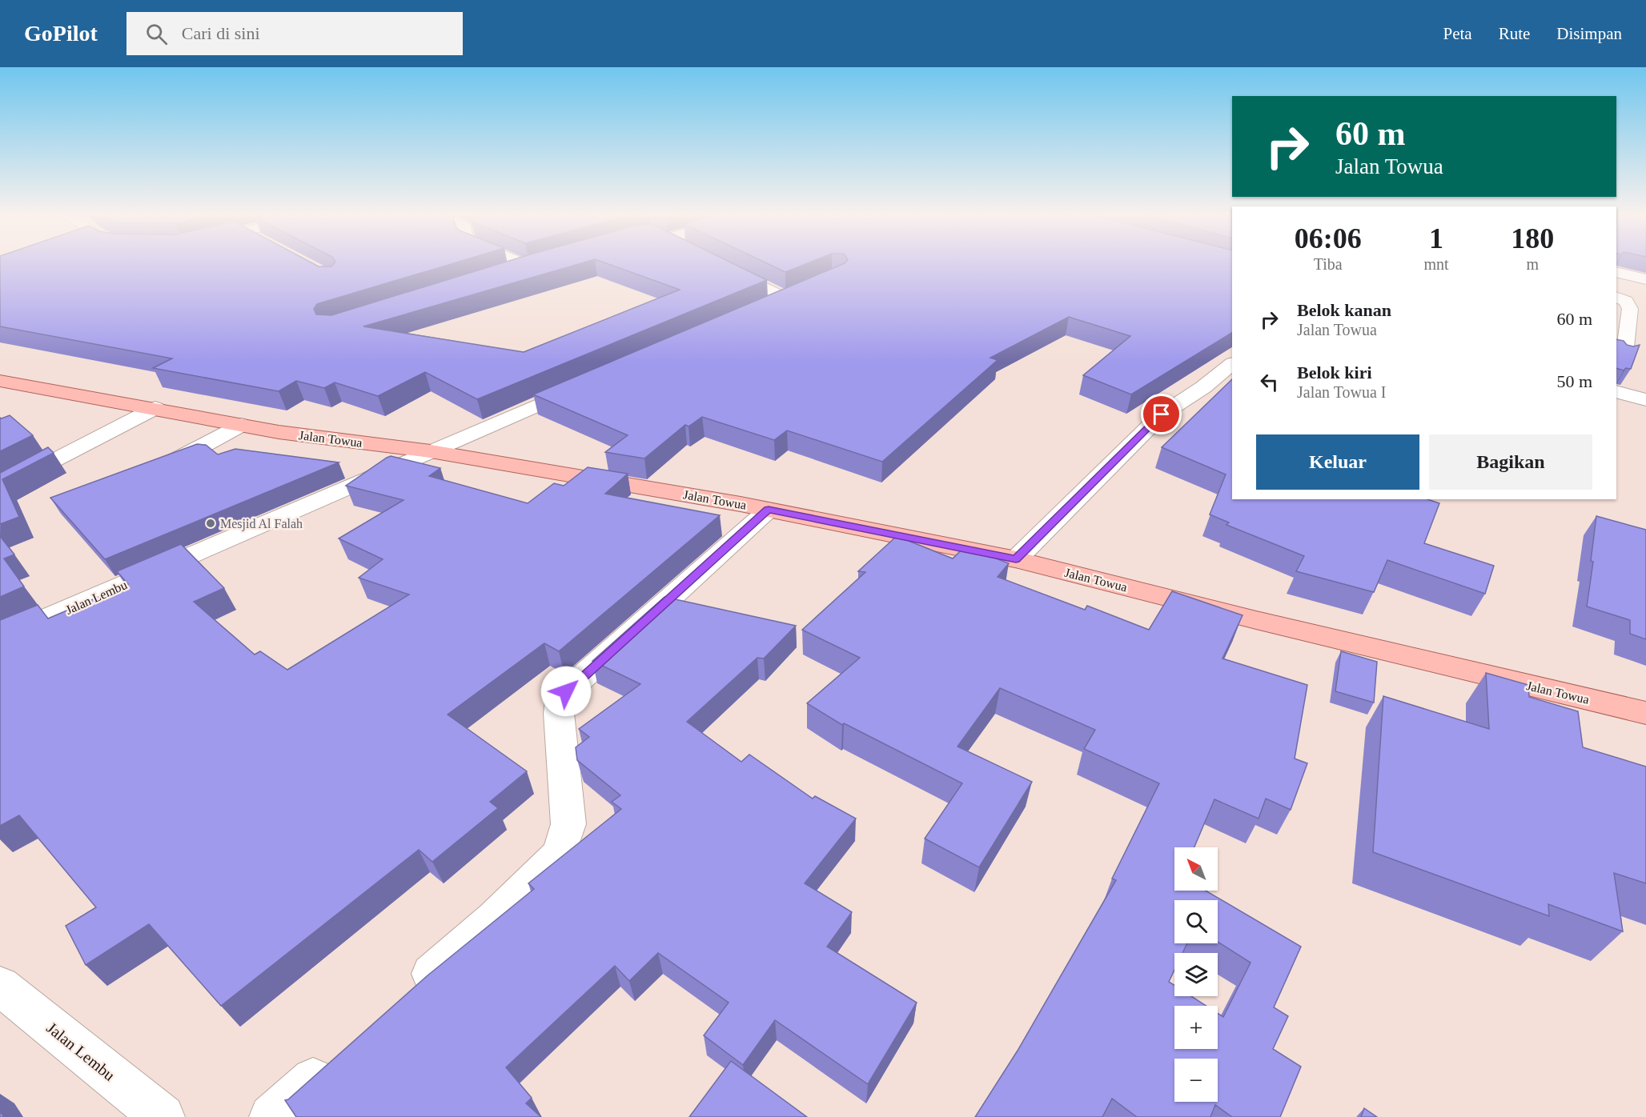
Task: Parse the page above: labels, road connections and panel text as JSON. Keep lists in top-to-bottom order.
{
  "streets": {
    "main road": ["Jalan Towua"],
    "street": ["Jalan Lembu"]
  },
  "crossings": [
    ["Jalan Towua", "Jalan Lembu"]
  ],
  "places": ["Mesjid Al Falah"],
  "north": "top left",
  "page": {
    "header": "GoPilot",
    "search": "Cari di sini",
    "nav": ["Peta", "Rute", "Disimpan"],
    "turn": ["60 m", "Jalan Towua"],
    "eta": [
      "06:06",
      "Tiba",
      "1",
      "mnt",
      "180",
      "m"
    ],
    "list": [
      {
        "name": "Belok kanan",
        "note": "Jalan Towua",
        "value": "60 m"
      },
      {
        "name": "Belok kiri",
        "note": "Jalan Towua I",
        "value": "50 m"
      }
    ],
    "buttons": ["Keluar", "Bagikan"],
    "map_buttons": ["+", "−"]
  }
}
